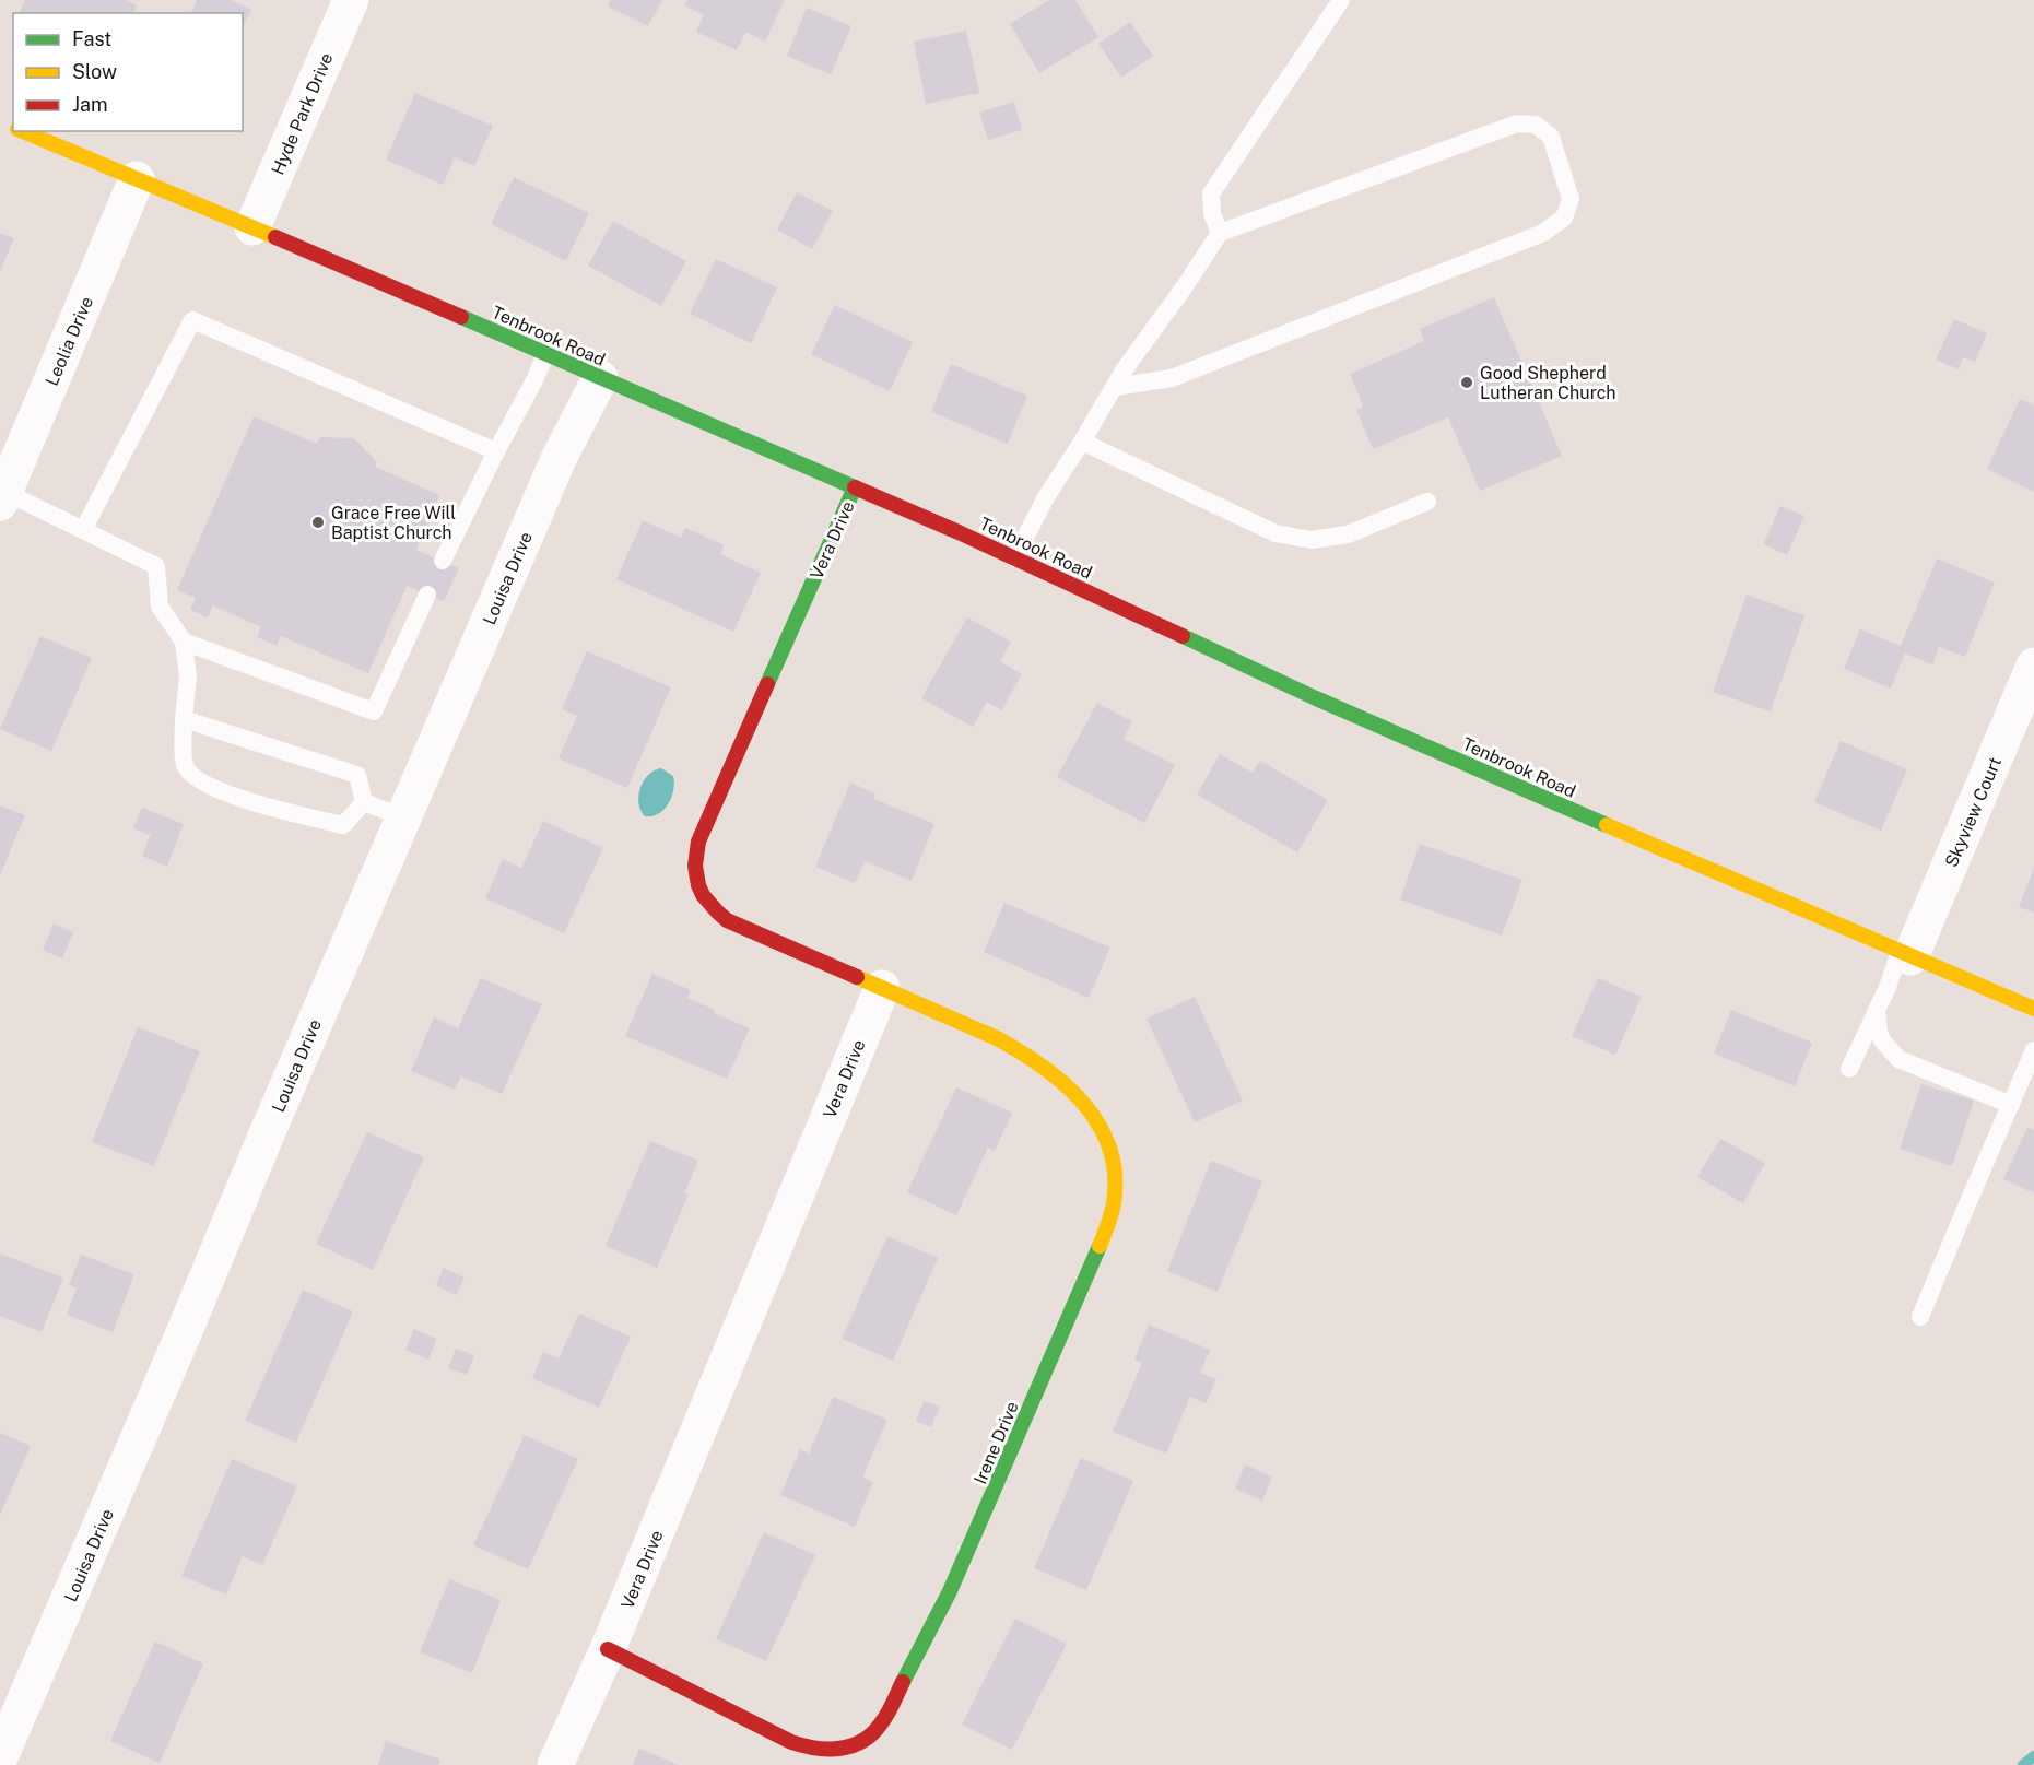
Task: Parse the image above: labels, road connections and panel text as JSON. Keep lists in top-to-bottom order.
{
  "streets": {
    "street": [
      "Hyde Park Drive",
      "Tenbrook Road",
      "Leolia Drive",
      "Vera Drive",
      "Louisa Drive",
      "Skyview Court",
      "Irene Drive"
    ]
  },
  "crossings": [
    ["Hyde Park Drive", "Tenbrook Road"],
    ["Tenbrook Road", "Leolia Drive"],
    ["Tenbrook Road", "Vera Drive"],
    ["Tenbrook Road", "Louisa Drive"],
    ["Tenbrook Road", "Skyview Court"],
    ["Vera Drive", "Irene Drive"]
  ],
  "places": ["Good Shepherd Lutheran Church", "Grace Free Will Baptist Church"],
  "legend": ["Fast", "Slow", "Jam"]
}
